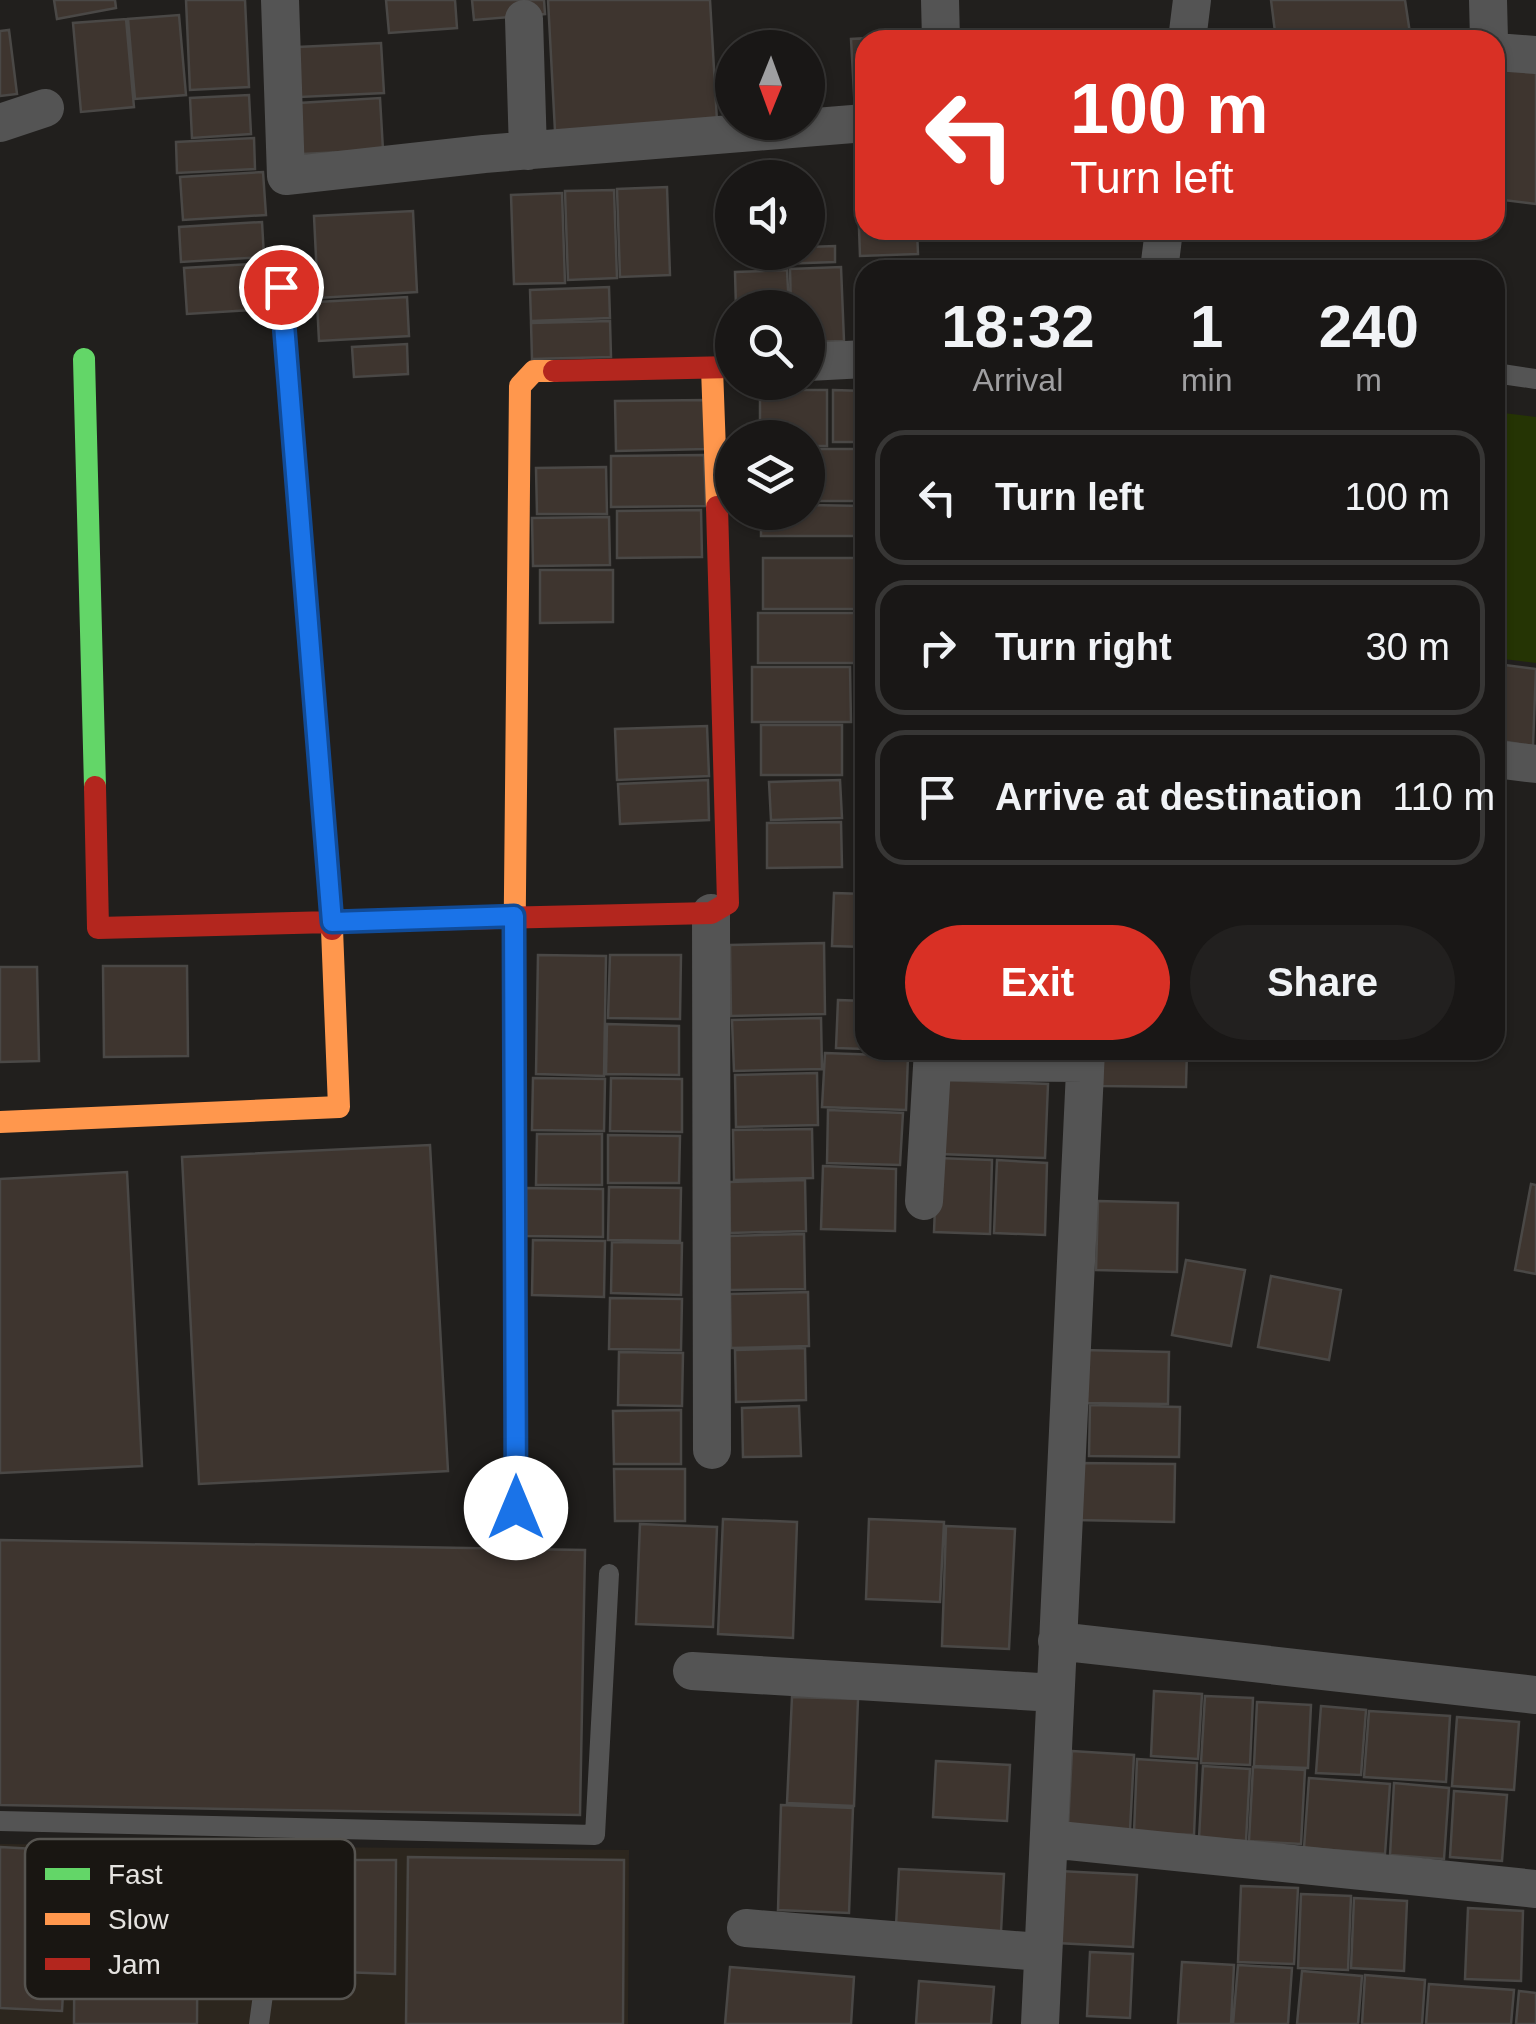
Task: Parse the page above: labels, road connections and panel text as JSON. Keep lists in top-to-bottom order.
{
  "legend": ["Fast", "Slow", "Jam"],
  "north": "bottom",
  "page": {
    "turn": ["100 m", "Turn left"],
    "eta": [
      "18:32",
      "Arrival",
      "1",
      "min",
      "240",
      "m"
    ],
    "list": [
      {
        "name": "Turn left",
        "value": "100 m"
      },
      {
        "name": "Turn right",
        "value": "30 m"
      },
      {
        "name": "Arrive at destination",
        "value": "110 m"
      }
    ],
    "buttons": ["Exit", "Share"]
  }
}
